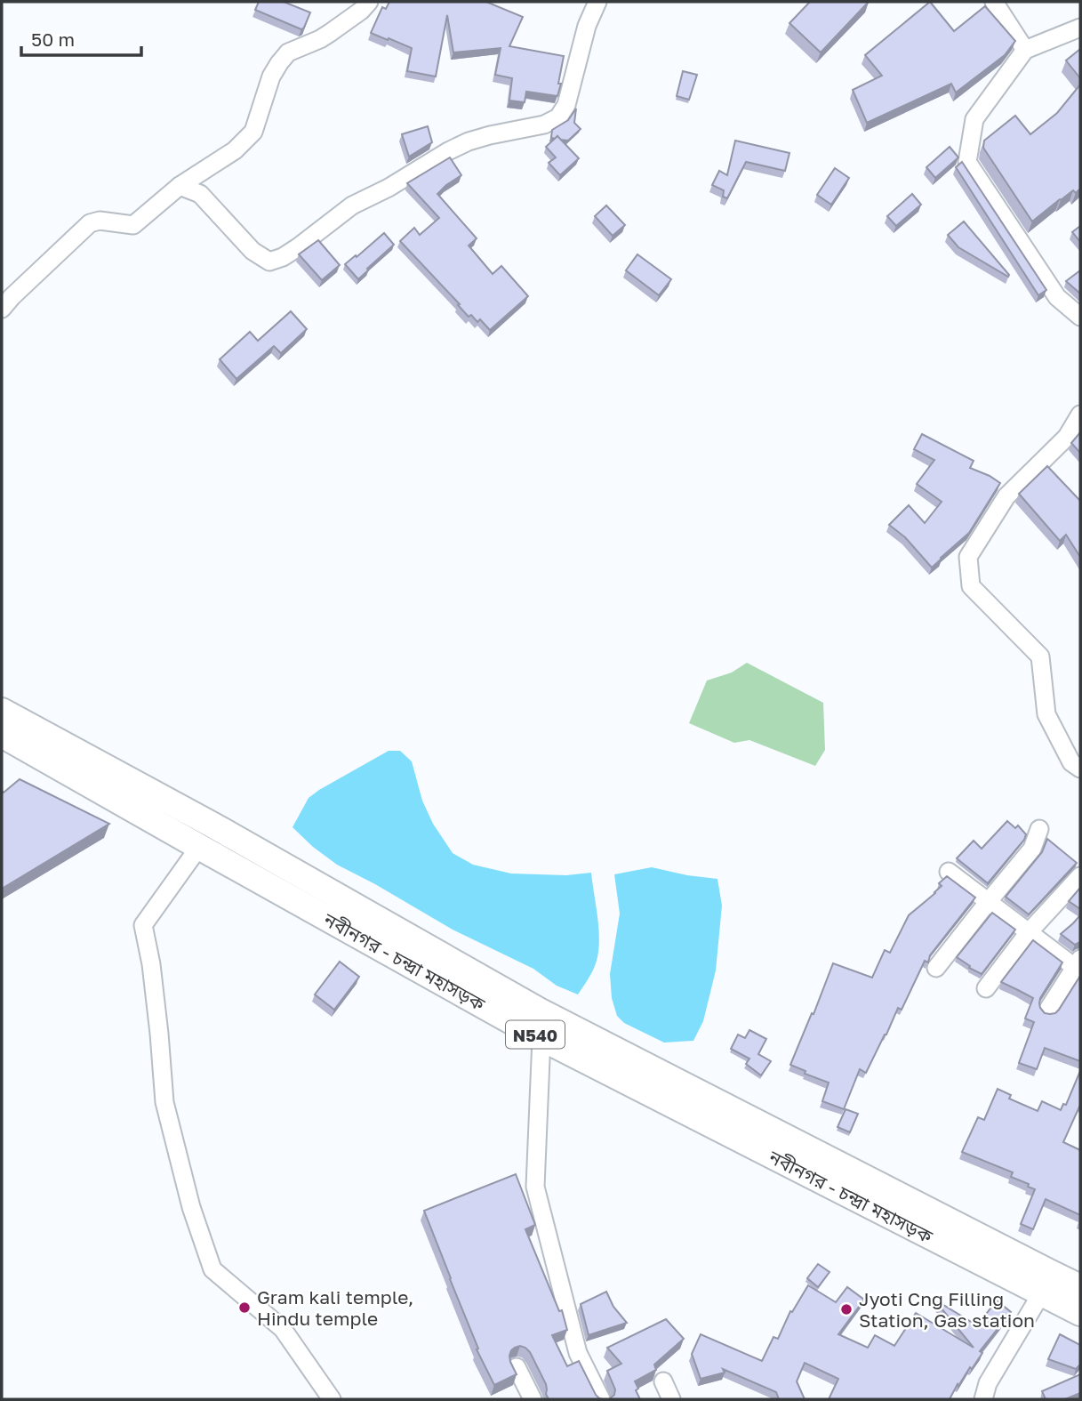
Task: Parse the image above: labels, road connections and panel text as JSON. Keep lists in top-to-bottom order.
{
  "streets": {
    "highway": ["নবীনগর - চন্দ্রা মহাসড়ক", "N540"]
  },
  "places": ["Gram kali temple, Hindu temple", "Jyoti Cng Filling Station, Gas station"],
  "scale_bar": "50 m"
}
